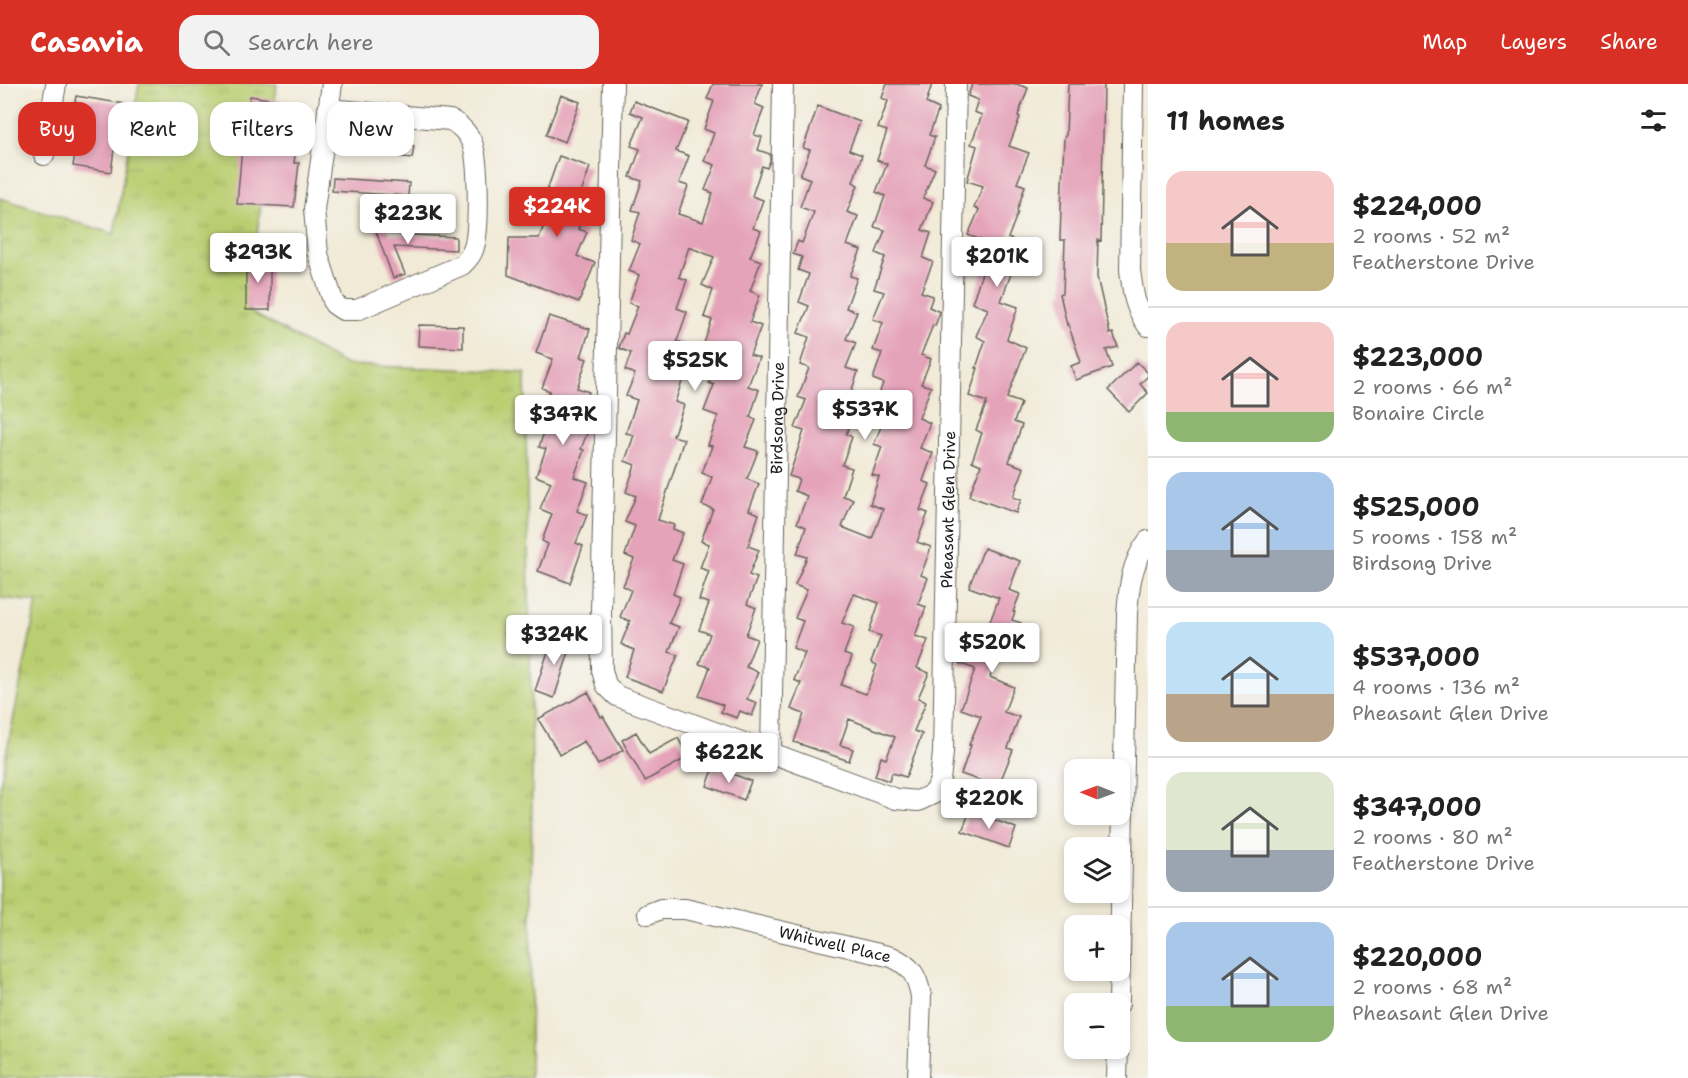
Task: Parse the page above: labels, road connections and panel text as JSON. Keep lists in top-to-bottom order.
{
  "streets": {
    "street": ["Birdsong Drive", "Pheasant Glen Drive", "Whitwell Place"]
  },
  "crossings": [
    ["Birdsong Drive", "Pheasant Glen Drive"]
  ],
  "north": "left",
  "page": {
    "header": "Casavia",
    "search": "Search here",
    "nav": ["Map", "Layers", "Share"],
    "heading": "11 homes",
    "chip": [
      "Buy",
      "Rent",
      "Filters",
      "New"
    ],
    "list": [
      {
        "name": "$224,000",
        "note": "2 rooms · 52 m² · Featherstone Drive"
      },
      {
        "name": "$223,000",
        "note": "2 rooms · 66 m² · Bonaire Circle"
      },
      {
        "name": "$525,000",
        "note": "5 rooms · 158 m² · Birdsong Drive"
      },
      {
        "name": "$537,000",
        "note": "4 rooms · 136 m² · Pheasant Glen Drive"
      },
      {
        "name": "$347,000",
        "note": "2 rooms · 80 m² · Featherstone Drive"
      },
      {
        "name": "$220,000",
        "note": "2 rooms · 68 m² · Pheasant Glen Drive"
      }
    ],
    "price": [
      "$224K",
      "$223K",
      "$293K",
      "$201K",
      "$525K",
      "$537K",
      "$347K",
      "$324K",
      "$520K",
      "$622K",
      "$220K"
    ],
    "map_buttons": ["+", "−"]
  }
}
